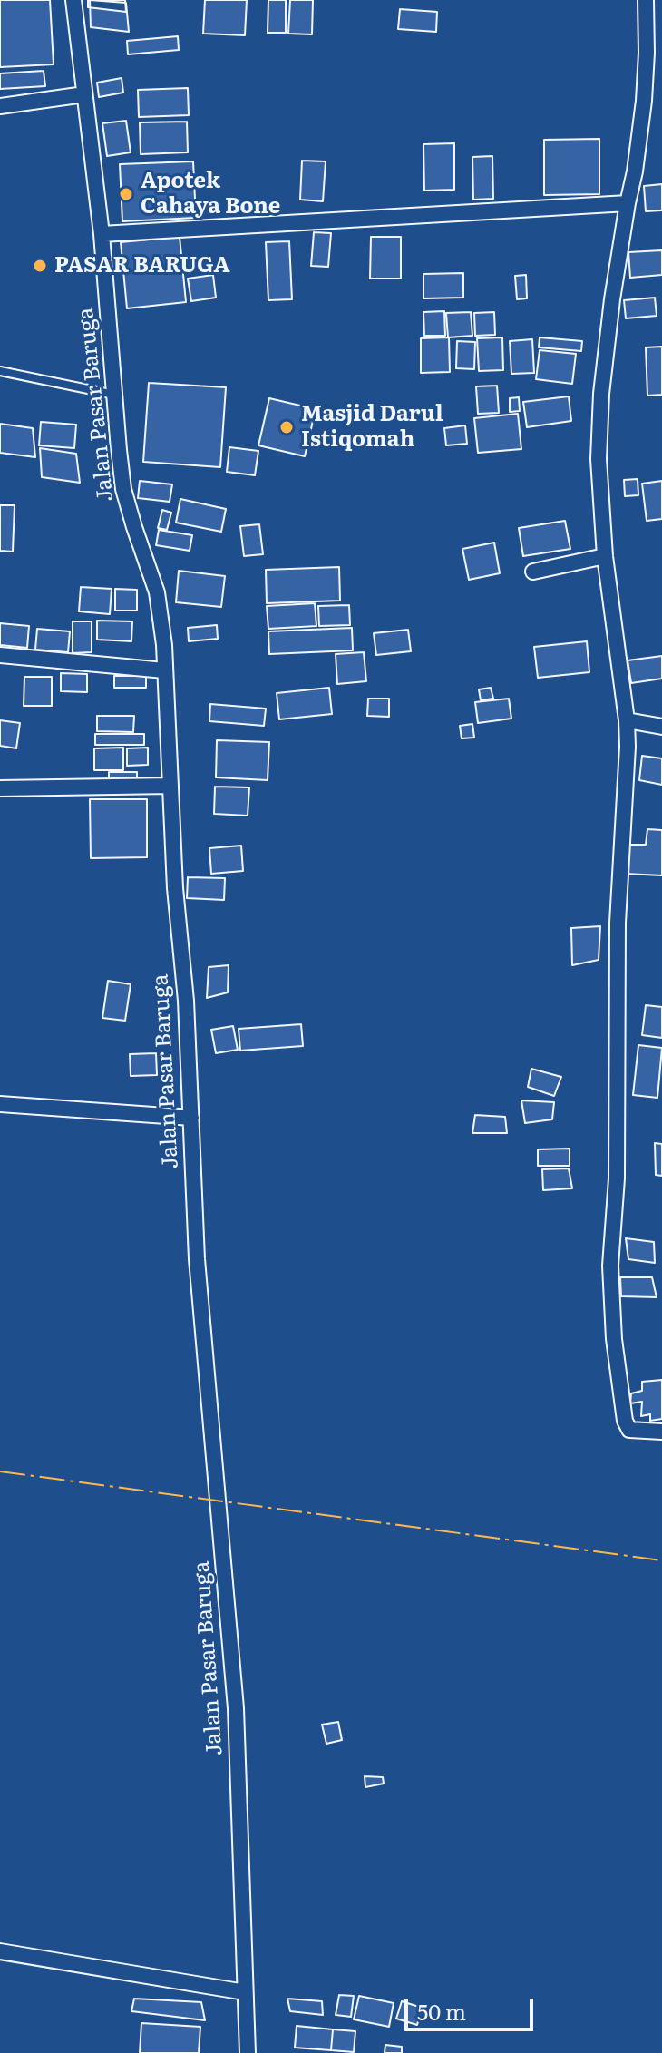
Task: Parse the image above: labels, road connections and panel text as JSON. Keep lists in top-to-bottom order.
{
  "streets": {
    "street": ["Jalan Pasar Baruga"]
  },
  "places": ["Apotek Cahaya Bone", "PASAR BARUGA", "Masjid Darul Istiqomah"],
  "scale_bar": "50 m"
}
